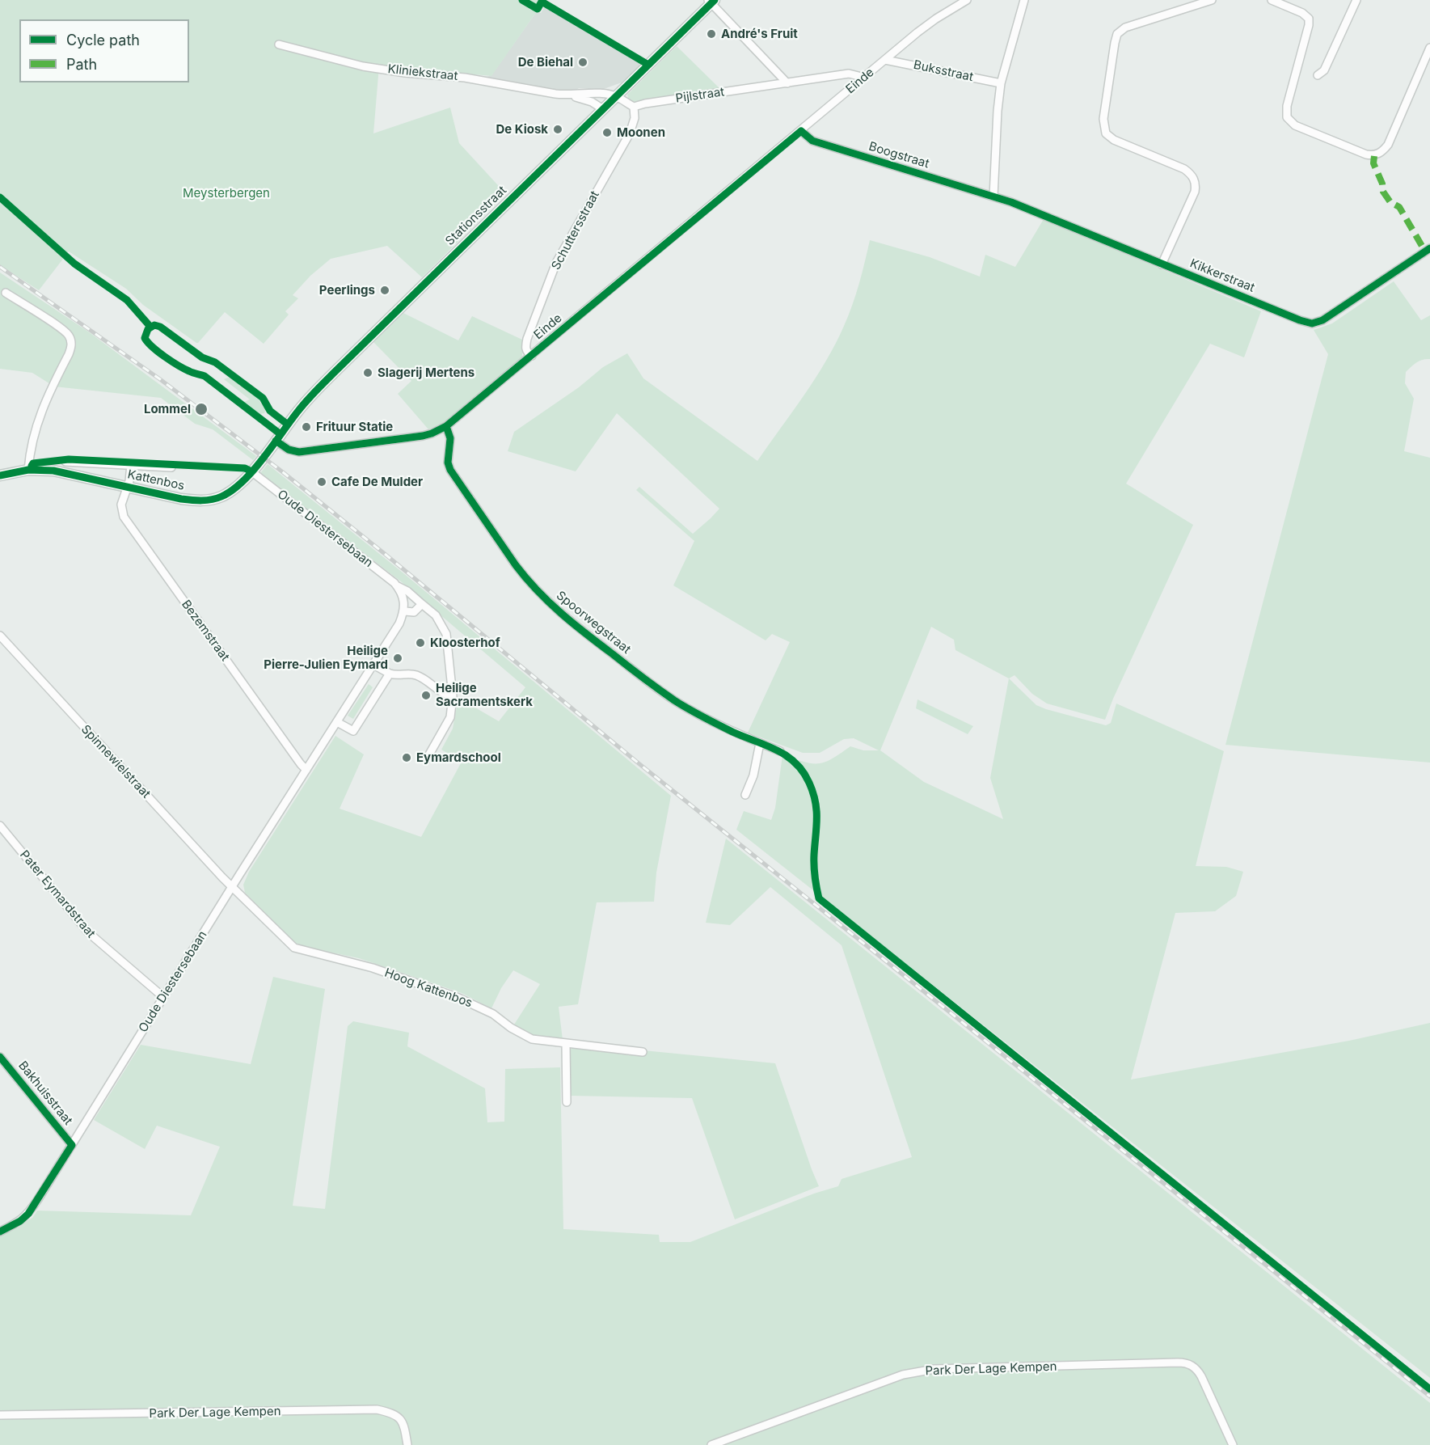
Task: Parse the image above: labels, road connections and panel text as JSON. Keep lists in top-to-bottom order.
{
  "streets": {
    "main road": ["Stationsstraat", "Kattenbos"],
    "street": [
      "Buksstraat",
      "Kliniekstraat",
      "Einde",
      "Pijlstraat",
      "Boogstraat",
      "Schuttersstraat",
      "Kikkerstraat",
      "Oude Diestersebaan",
      "Spoorwegstraat",
      "Bezemstraat",
      "Spinnewielstraat",
      "Pater Eymardstraat",
      "Hoog Kattenbos",
      "Bakhuisstraat",
      "Park Der Lage Kempen"
    ]
  },
  "crossings": [
    ["Buksstraat", "Einde"],
    ["Kliniekstraat", "Stationsstraat"],
    ["Einde", "Pijlstraat"],
    ["Einde", "Boogstraat"],
    ["Einde", "Stationsstraat"],
    ["Einde", "Schuttersstraat"],
    ["Einde", "Spoorwegstraat"],
    ["Pijlstraat", "Schuttersstraat"],
    ["Boogstraat", "Kikkerstraat"],
    ["Stationsstraat", "Kattenbos"],
    ["Kattenbos", "Oude Diestersebaan"],
    ["Kattenbos", "Bezemstraat"],
    ["Oude Diestersebaan", "Bezemstraat"],
    ["Oude Diestersebaan", "Spinnewielstraat"],
    ["Oude Diestersebaan", "Pater Eymardstraat"],
    ["Oude Diestersebaan", "Hoog Kattenbos"],
    ["Oude Diestersebaan", "Bakhuisstraat"],
    ["Spinnewielstraat", "Hoog Kattenbos"]
  ],
  "parks": ["Meysterbergen"],
  "places": [
    "André's Fruit",
    "De Biehal",
    "De Kiosk",
    "Moonen",
    "Peerlings",
    "Slagerij Mertens",
    "Lommel",
    "Frituur Statie",
    "Cafe De Mulder",
    "Kloosterhof",
    "Heilige Pierre-Julien Eymard",
    "Heilige Sacramentskerk",
    "Eymardschool"
  ],
  "legend": ["Cycle path", "Path"]
}
